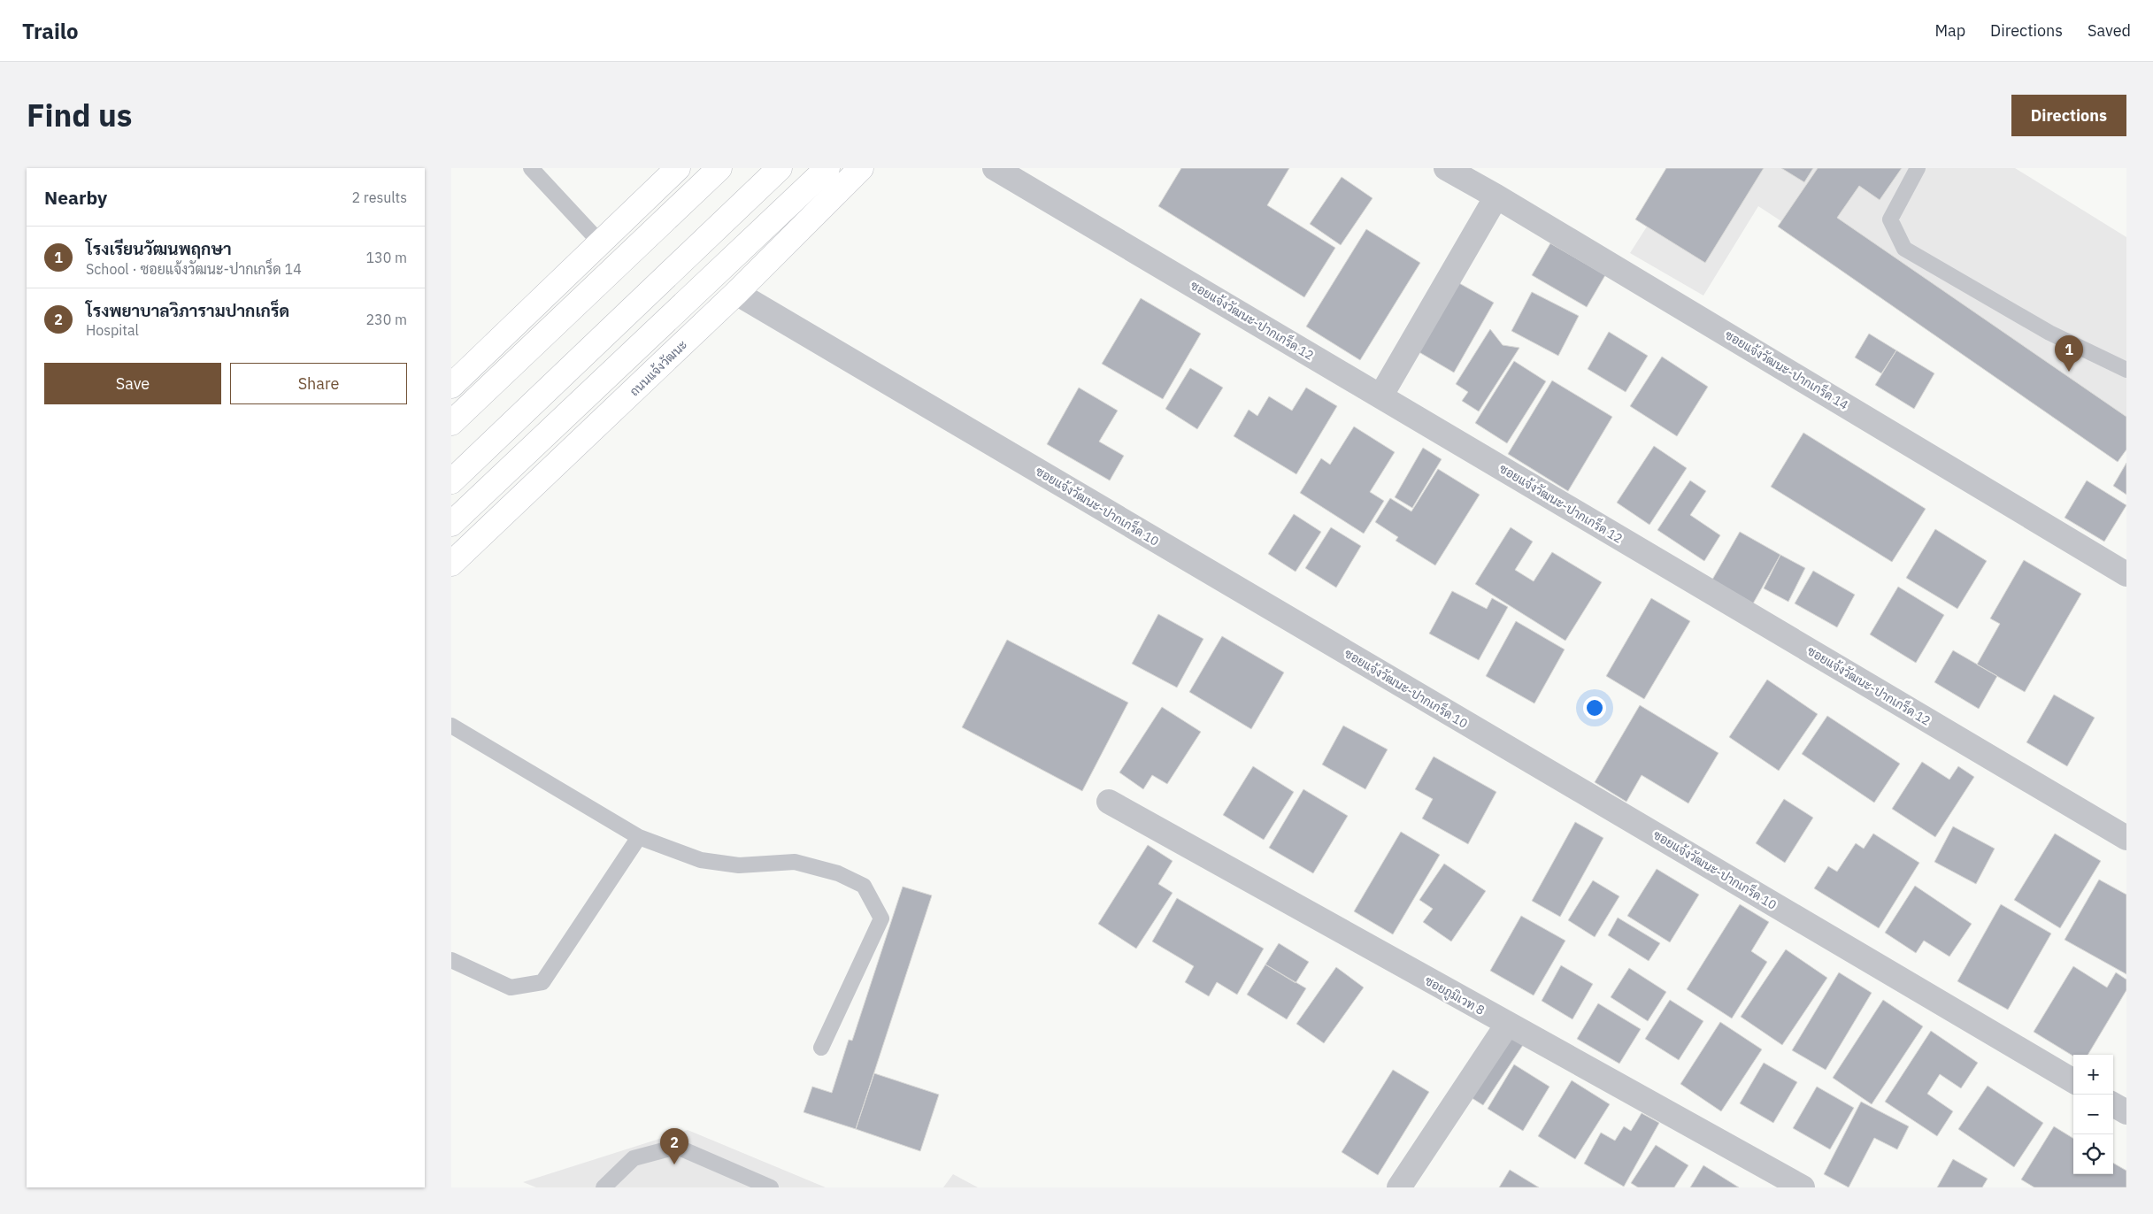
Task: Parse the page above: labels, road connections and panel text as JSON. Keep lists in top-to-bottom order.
{
  "streets": {
    "main road": ["ถนนแจ้งวัฒนะ"],
    "street": [
      "ซอยแจ้งวัฒนะ-ปากเกร็ด 12",
      "ซอยแจ้งวัฒนะ-ปากเกร็ด 14",
      "ซอยแจ้งวัฒนะ-ปากเกร็ด 10",
      "ซอยภูมิเวท 8"
    ]
  },
  "crossings": [
    ["ถนนแจ้งวัฒนะ", "ซอยแจ้งวัฒนะ-ปากเกร็ด 10"]
  ],
  "page": {
    "header": "Trailo",
    "nav": ["Map", "Directions", "Saved"],
    "title": "Find us",
    "buttons": [
      "Directions",
      ["Save", "Share"]
    ],
    "heading": ["Nearby", "2 results"],
    "list": [
      {
        "mark": "1",
        "name": "โรงเรียนวัฒนพฤกษา",
        "note": "School · ซอยแจ้งวัฒนะ-ปากเกร็ด 14",
        "value": "130 m"
      },
      {
        "mark": "2",
        "name": "โรงพยาบาลวิภารามปากเกร็ด",
        "note": "Hospital",
        "value": "230 m"
      }
    ],
    "pins": ["1", "2"],
    "map_buttons": ["+", "−"]
  }
}
